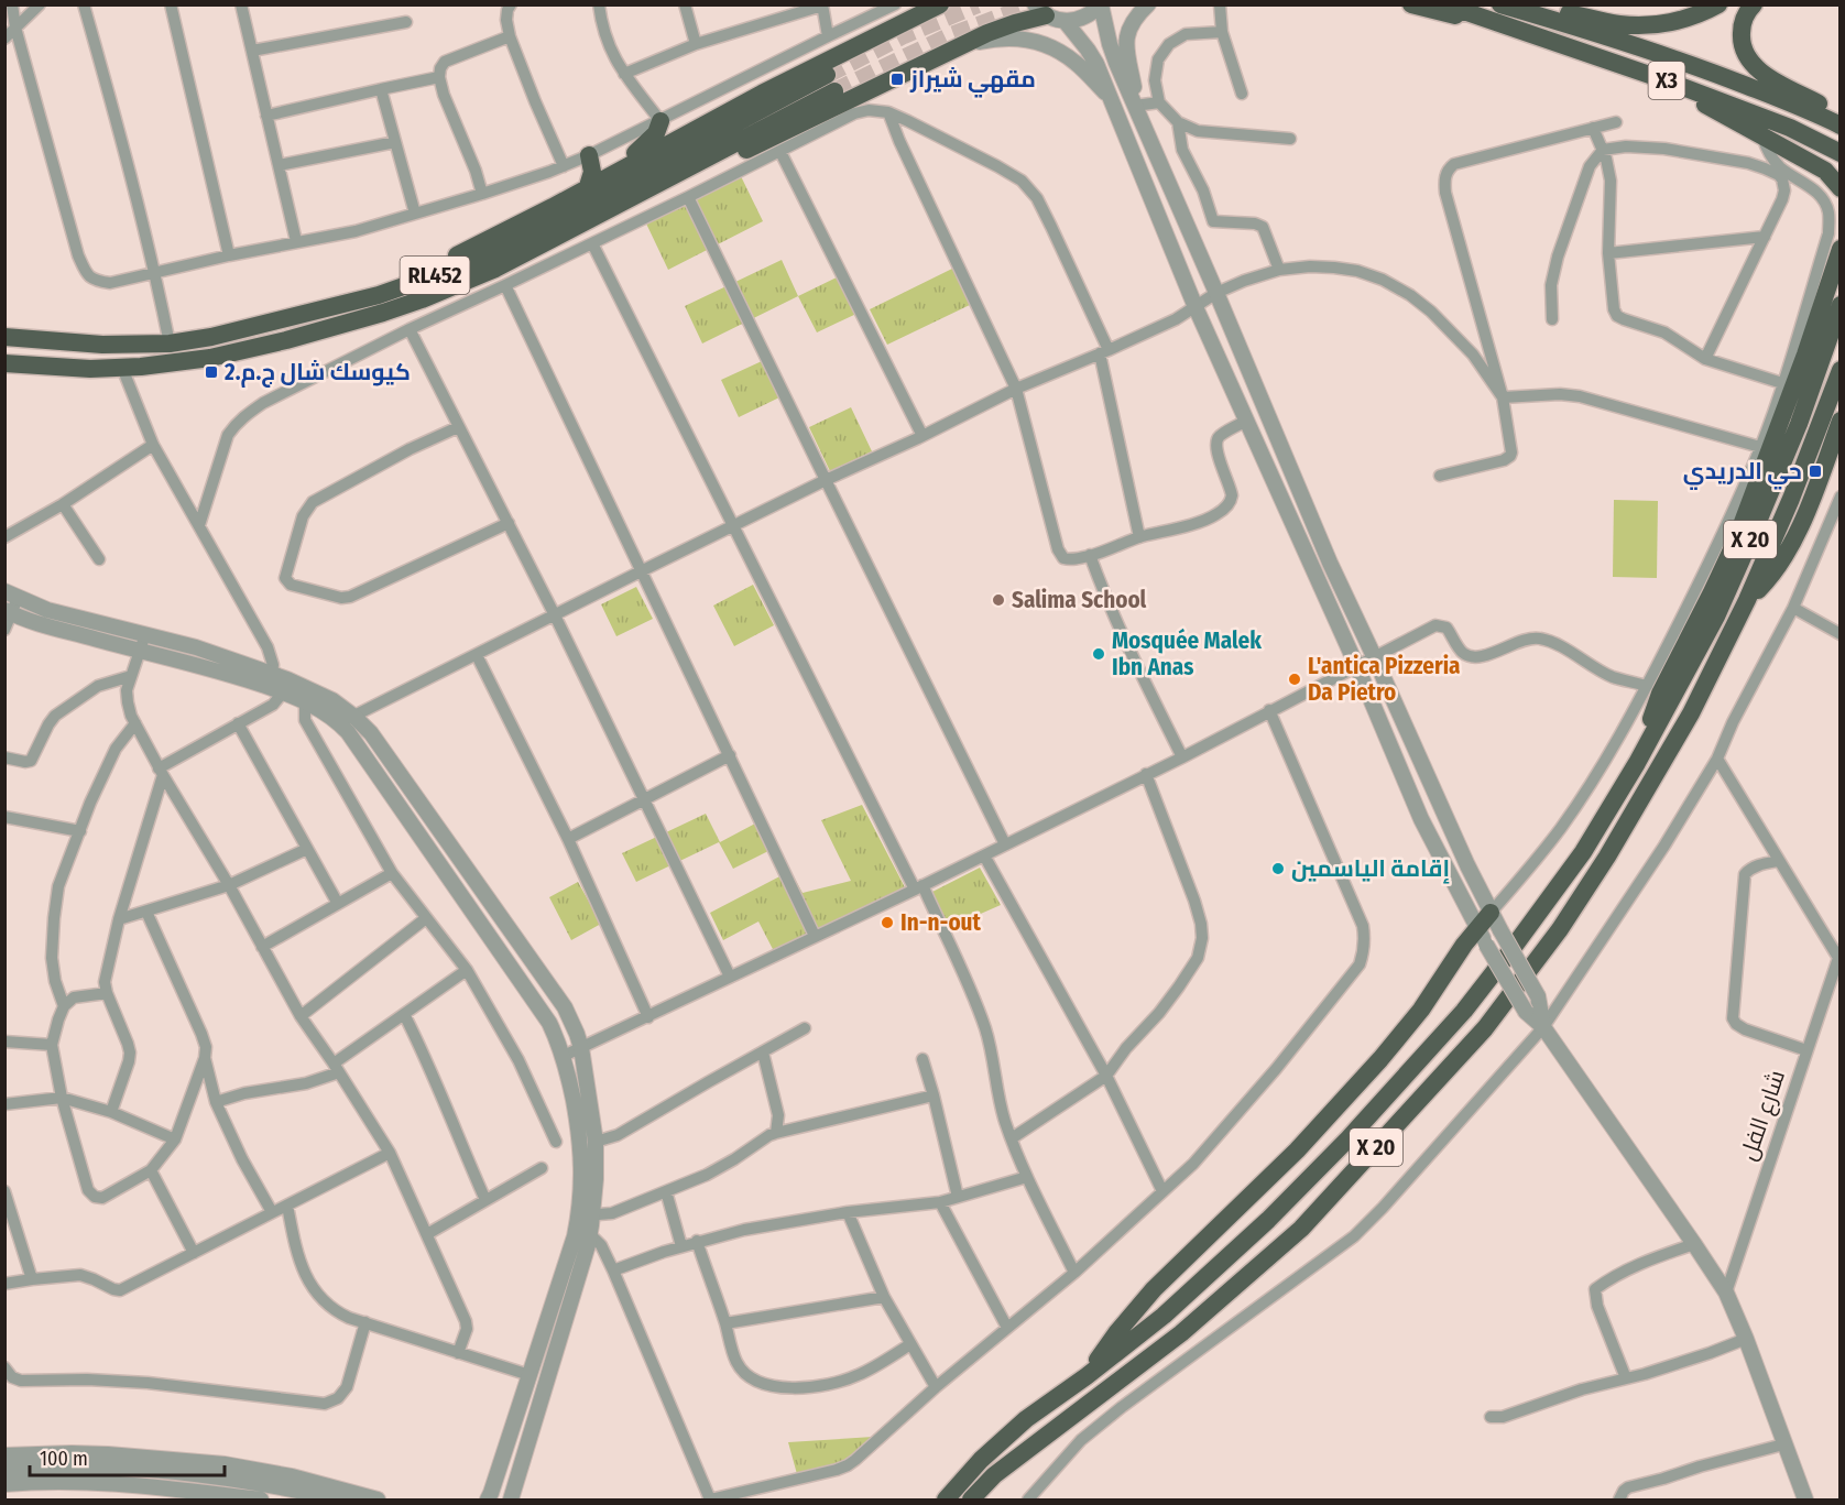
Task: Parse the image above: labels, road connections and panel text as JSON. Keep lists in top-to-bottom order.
{
  "streets": {
    "highway": ["X3", "RL452", "X 20"],
    "street": ["شارع الفل"]
  },
  "places": {
    "transit": ["مقهي شيراز", "كيوسك شال ج.م.2", "حي الدريدي"],
    "other": [
      "Salima School",
      "Mosquée Malek Ibn Anas",
      "L'antica Pizzeria Da Pietro",
      "إقامة الياسمين",
      "In-n-out"
    ]
  },
  "scale_bar": "100 m"
}
